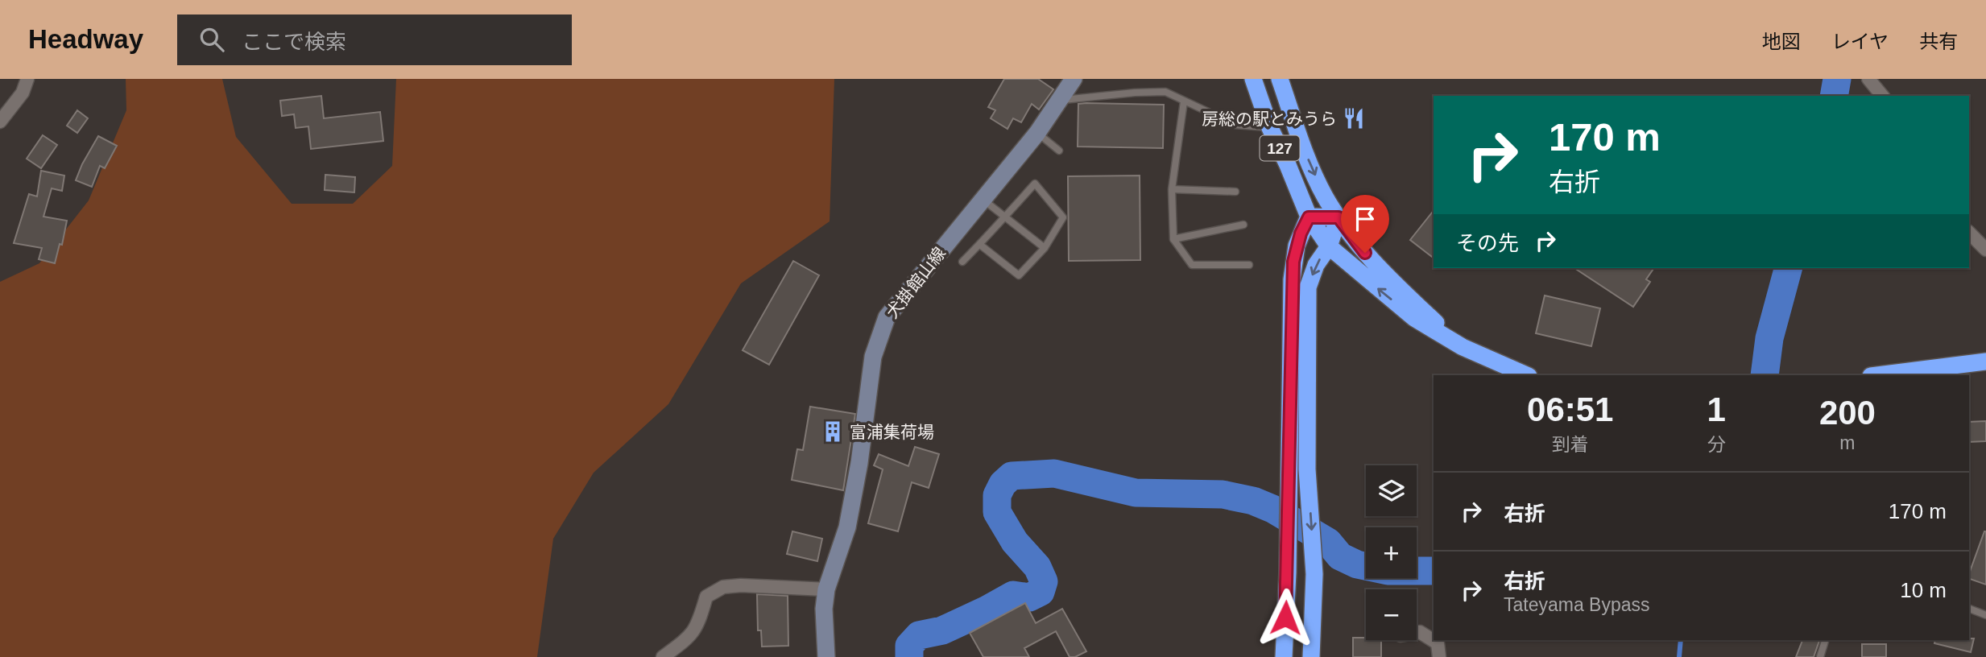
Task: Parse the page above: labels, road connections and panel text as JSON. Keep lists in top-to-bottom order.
{
  "streets": {
    "highway": ["127"],
    "main road": ["犬掛館山線"]
  },
  "places": {
    "restaurant": ["房総の駅とみうら"],
    "building": ["富浦集荷場"]
  },
  "page": {
    "header": "Headway",
    "search": "ここで検索",
    "nav": ["地図", "レイヤ", "共有"],
    "turn": ["170 m", "右折"],
    "then": "その先",
    "eta": [
      "06:51",
      "到着",
      "1",
      "分",
      "200",
      "m"
    ],
    "map_buttons": ["+", "−"],
    "list": [
      {
        "name": "右折",
        "value": "170 m"
      },
      {
        "name": "右折",
        "note": "Tateyama Bypass",
        "value": "10 m"
      }
    ]
  }
}
